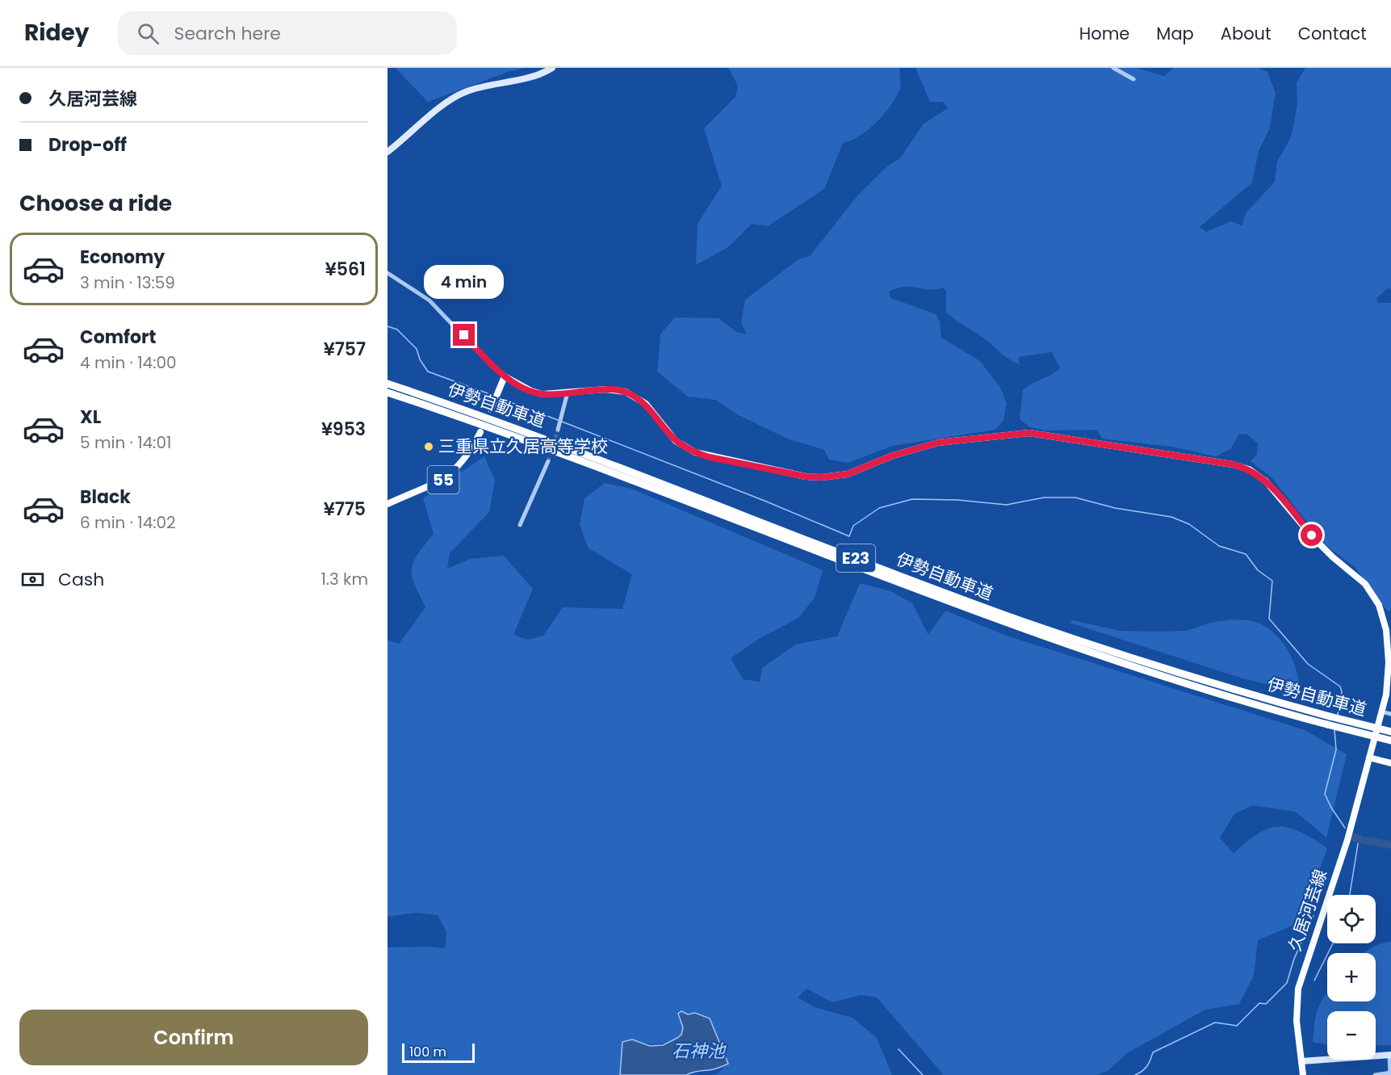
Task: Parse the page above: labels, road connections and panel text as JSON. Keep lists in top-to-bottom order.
{
  "streets": {
    "highway": ["伊勢自動車道", "E23"],
    "main road": ["55", "久居河芸線"]
  },
  "water": ["石神池"],
  "places": ["三重県立久居高等学校"],
  "scale_bar": "100 m",
  "page": {
    "header": "Ridey",
    "search": "Search here",
    "nav": [
      "Home",
      "Map",
      "About",
      "Contact"
    ],
    "banner": ["久居河芸線", "Drop-off"],
    "heading": "Choose a ride",
    "list": [
      {
        "name": "Economy",
        "note": "3 min · 13:59",
        "value": "¥561"
      },
      {
        "name": "Comfort",
        "note": "4 min · 14:00",
        "value": "¥757"
      },
      {
        "name": "XL",
        "note": "5 min · 14:01",
        "value": "¥953"
      },
      {
        "name": "Black",
        "note": "6 min · 14:02",
        "value": "¥775"
      }
    ],
    "bubble": "4 min",
    "pay": ["Cash", "1.3 km"],
    "map_buttons": ["+", "−"],
    "buttons": "Confirm",
    "scale": "100 m"
  }
}
